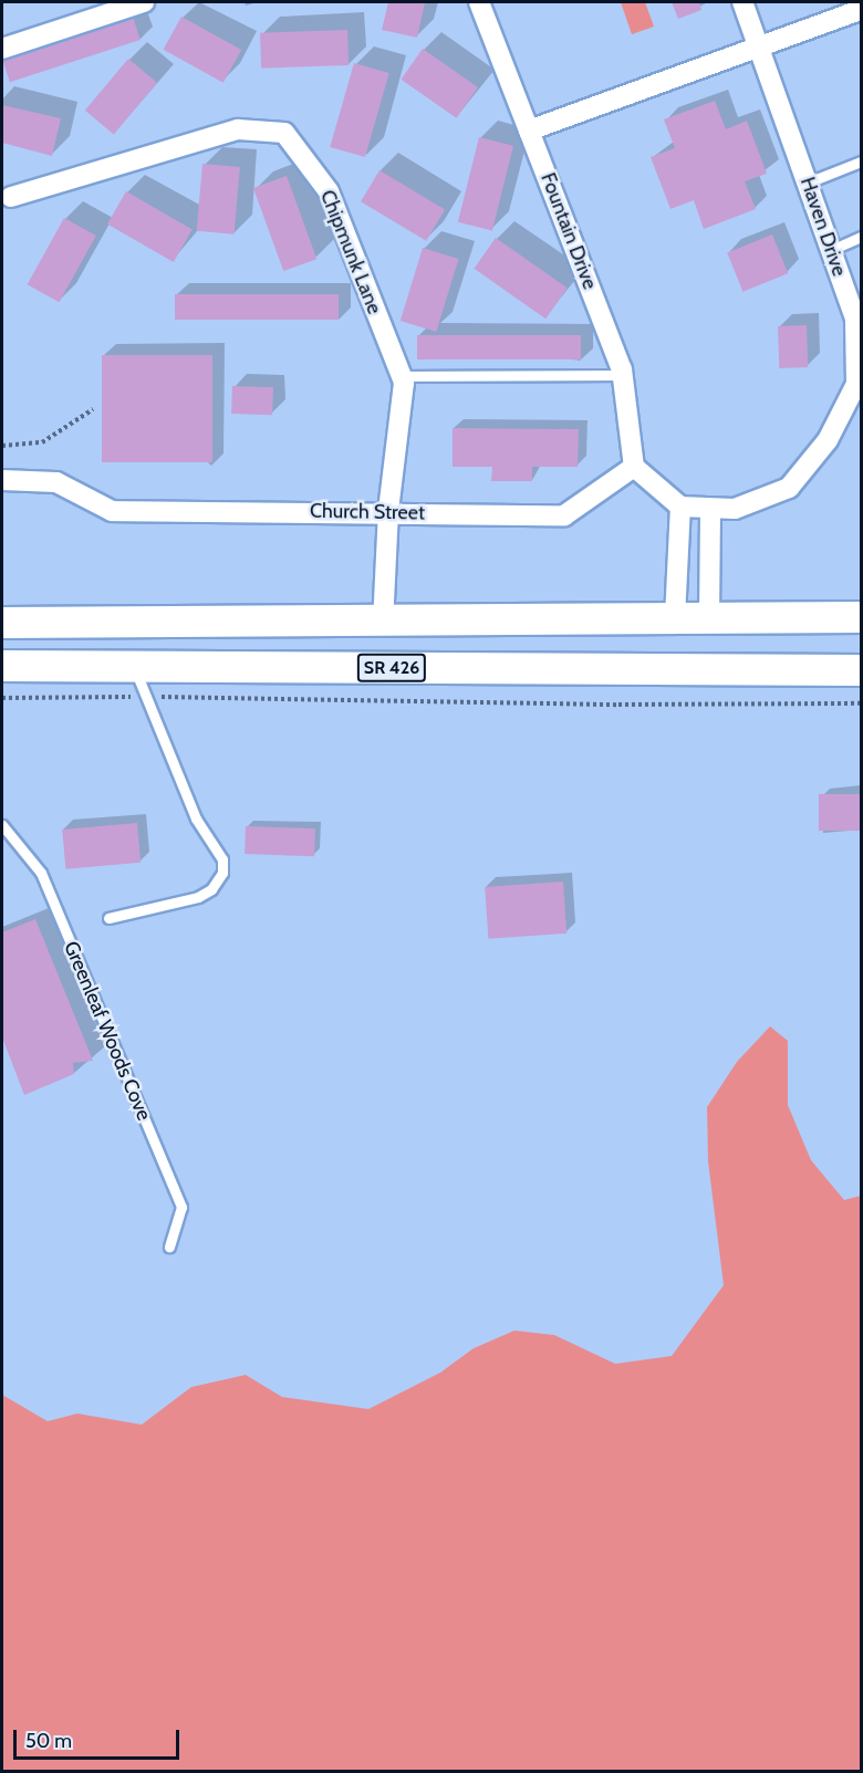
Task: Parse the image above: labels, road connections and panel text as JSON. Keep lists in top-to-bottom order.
{
  "streets": {
    "main road": ["SR 426"],
    "street": [
      "Haven Drive",
      "Fountain Drive",
      "Chipmunk Lane",
      "Church Street"
    ],
    "lane": ["Greenleaf Woods Cove"]
  },
  "crossings": [
    ["Fountain Drive", "Church Street"],
    ["Chipmunk Lane", "Church Street"]
  ],
  "scale_bar": "50 m"
}
